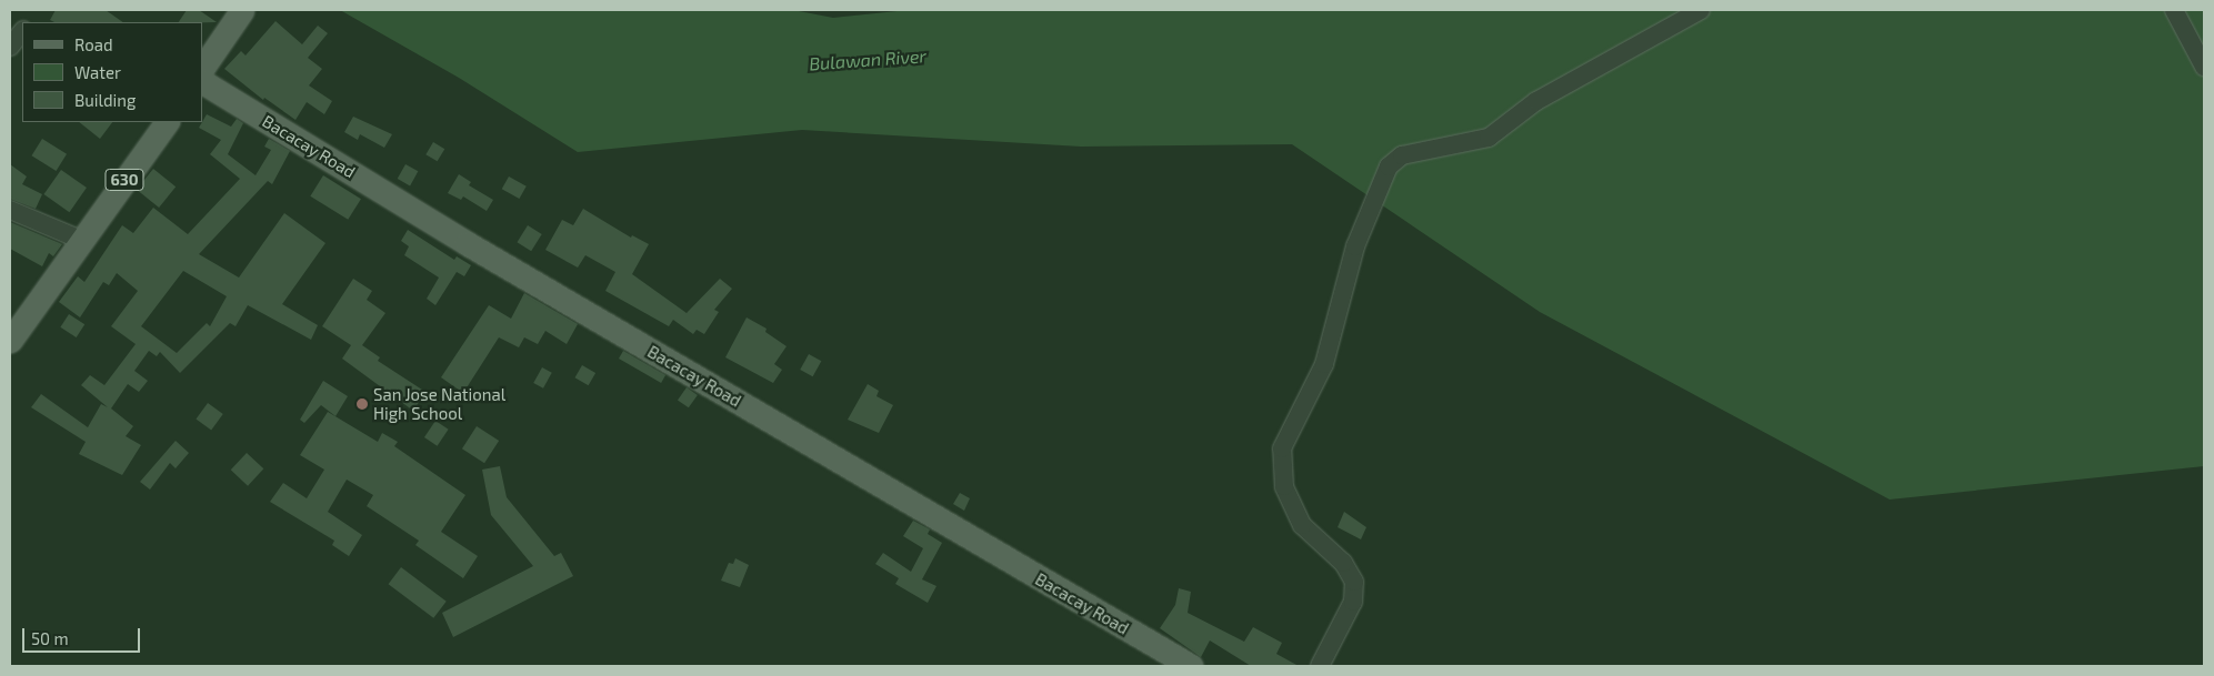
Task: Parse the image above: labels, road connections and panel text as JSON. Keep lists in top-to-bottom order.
{
  "streets": {
    "main road": ["Bacacay Road", "630"]
  },
  "water": ["Bulawan River"],
  "places": ["San Jose National High School"],
  "legend": ["Road", "Water", "Building"],
  "scale_bar": "50 m"
}
